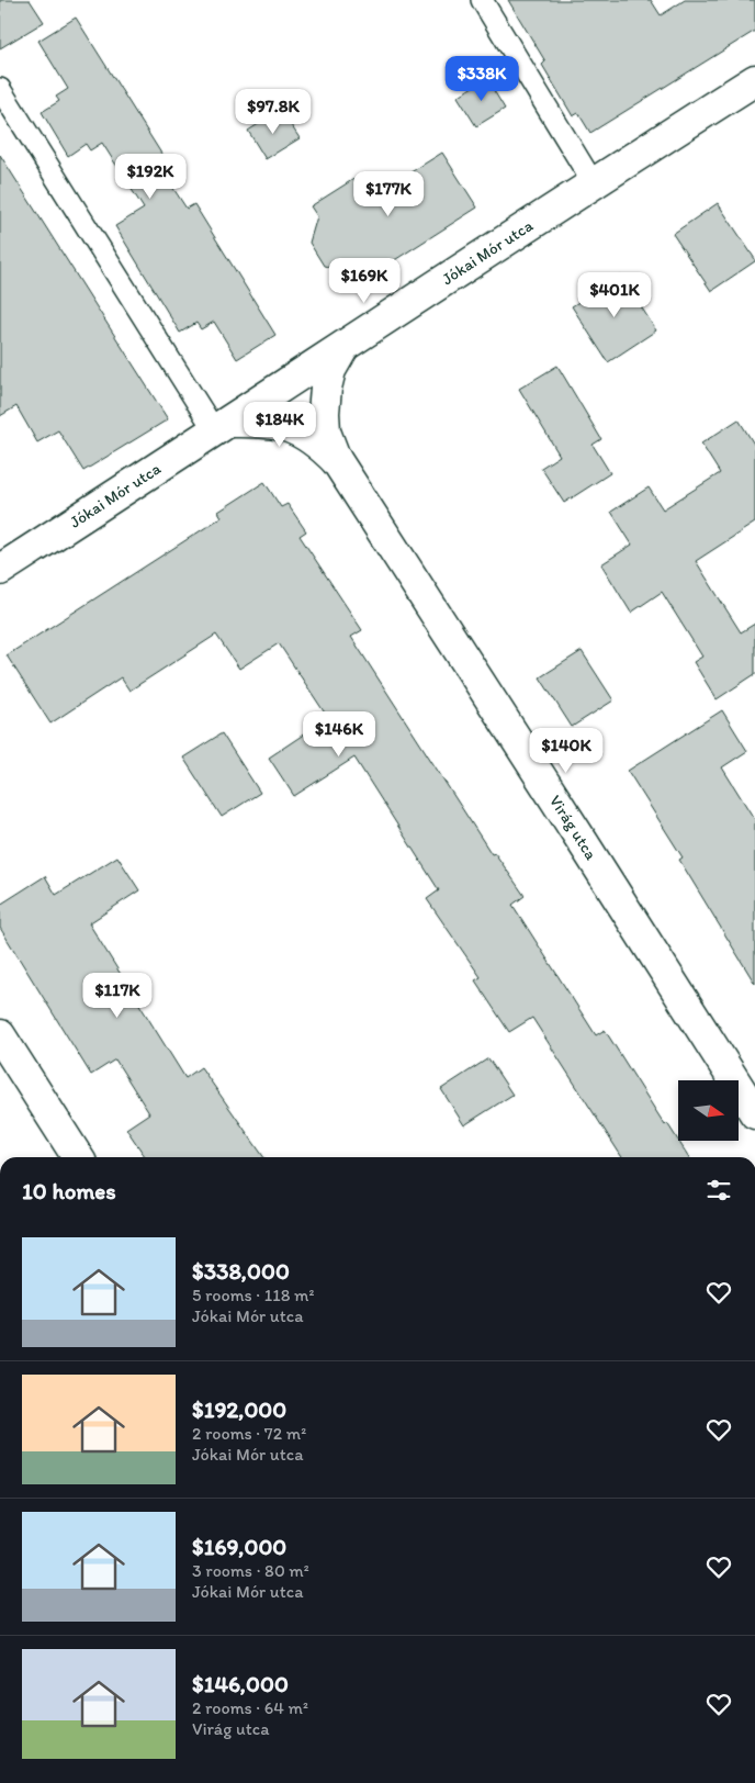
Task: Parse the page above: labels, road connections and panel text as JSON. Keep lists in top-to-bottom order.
{
  "streets": {
    "street": ["Jókai Mór utca", "Virág utca"]
  },
  "crossings": [
    ["Jókai Mór utca", "Virág utca"]
  ],
  "north": "right",
  "page": {
    "price": [
      "$338K",
      "$97.8K",
      "$192K",
      "$177K",
      "$169K",
      "$401K",
      "$184K",
      "$146K",
      "$140K",
      "$117K"
    ],
    "heading": "10 homes",
    "list": [
      {
        "name": "$338,000",
        "note": "5 rooms · 118 m² · Jókai Mór utca"
      },
      {
        "name": "$192,000",
        "note": "2 rooms · 72 m² · Jókai Mór utca"
      },
      {
        "name": "$169,000",
        "note": "3 rooms · 80 m² · Jókai Mór utca"
      },
      {
        "name": "$146,000",
        "note": "2 rooms · 64 m² · Virág utca"
      }
    ]
  }
}
